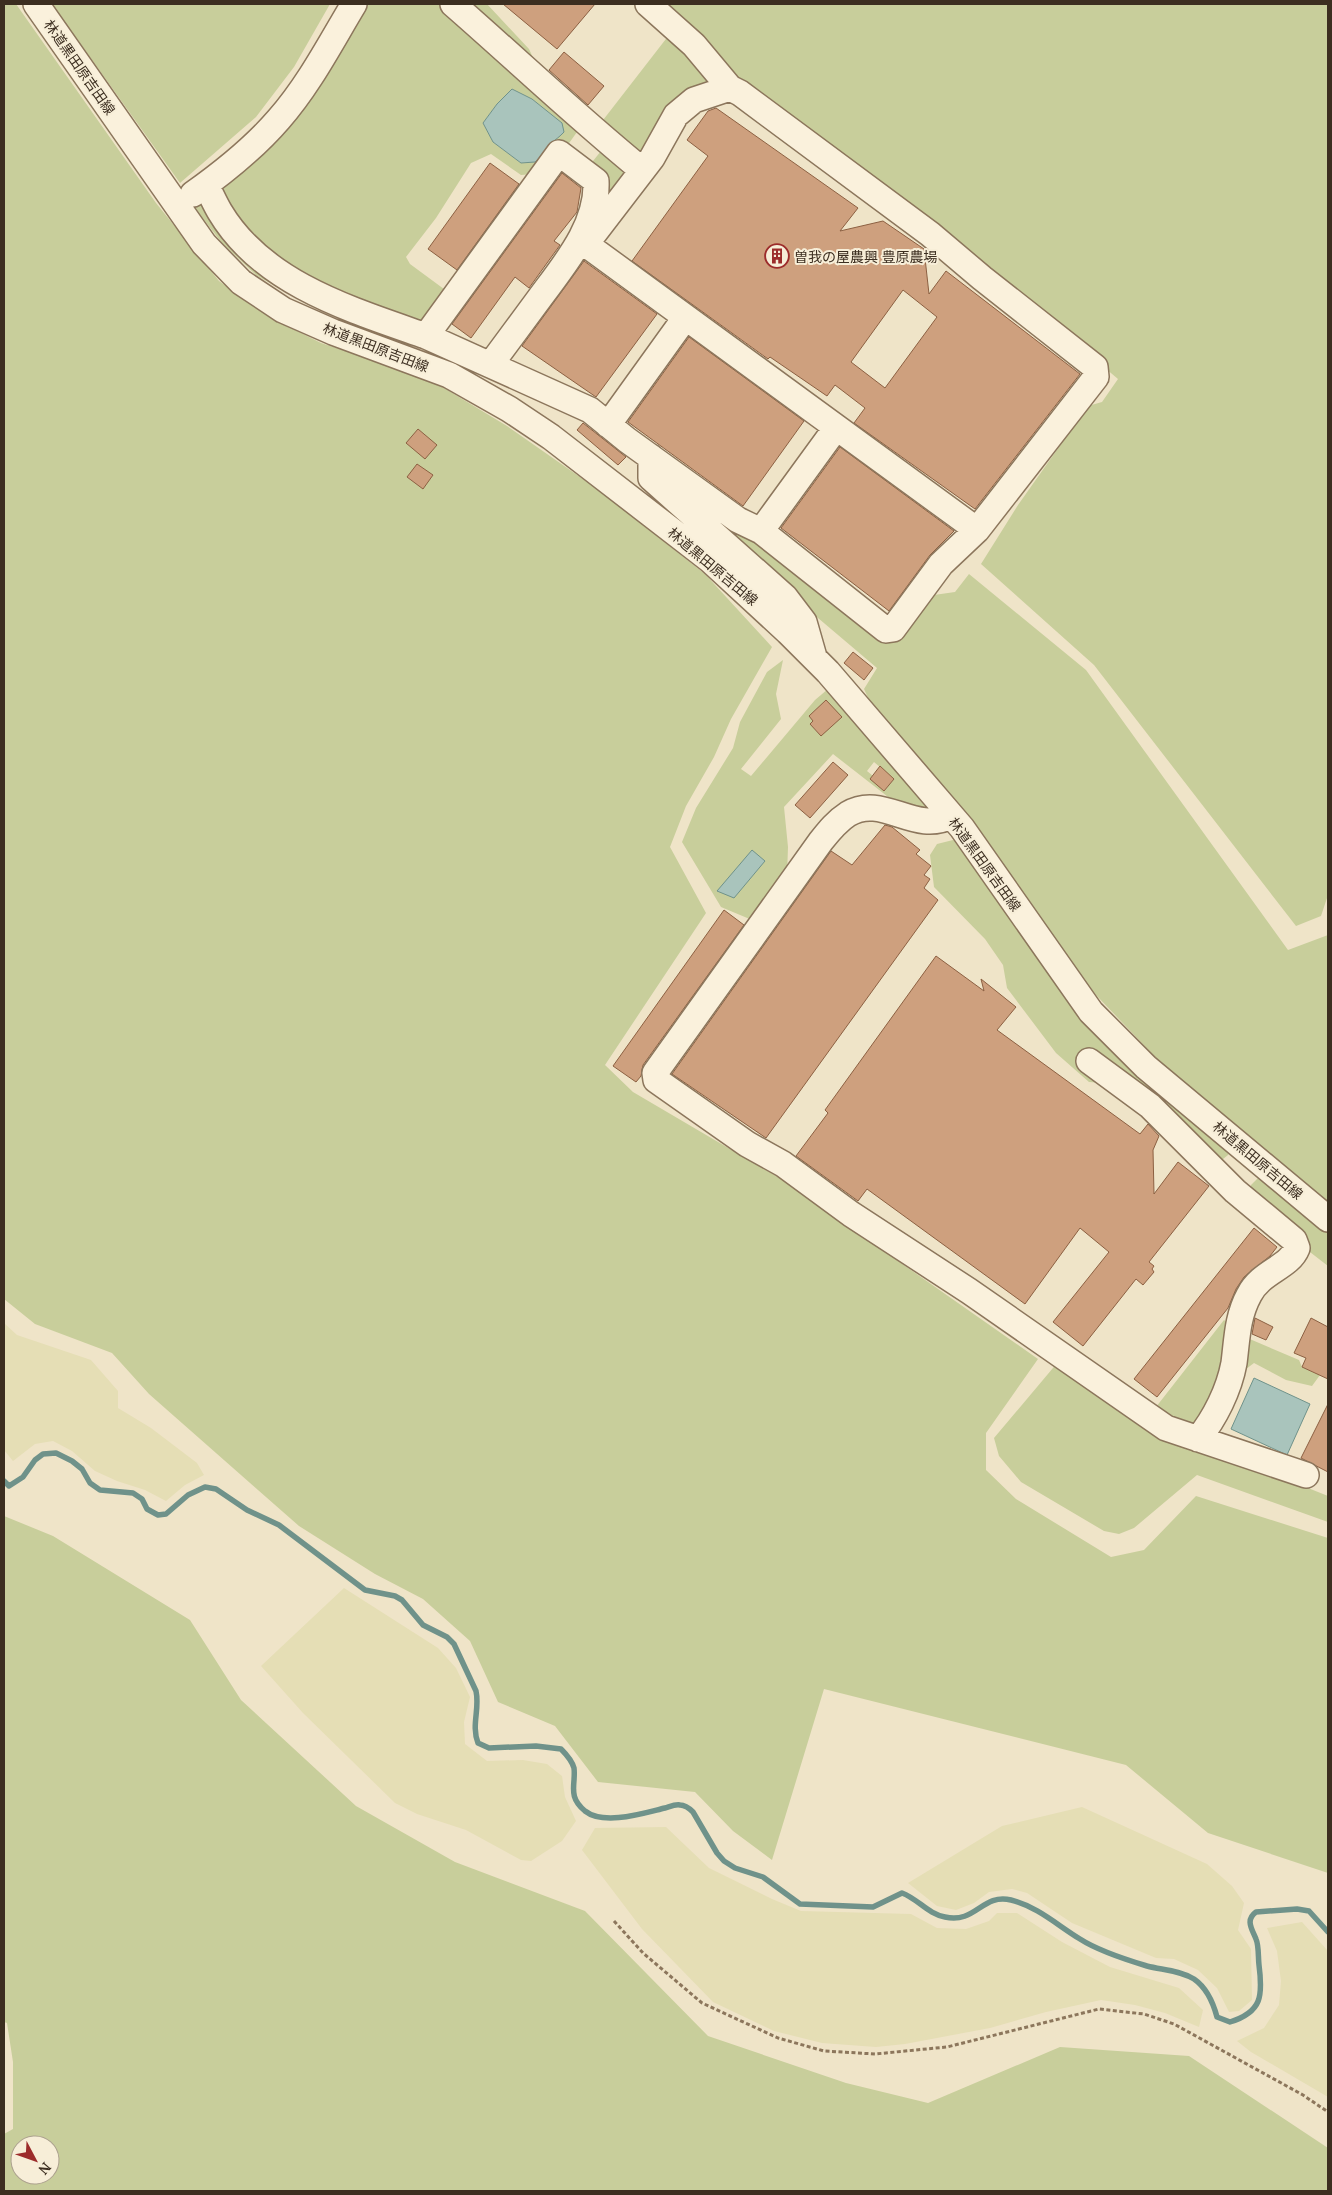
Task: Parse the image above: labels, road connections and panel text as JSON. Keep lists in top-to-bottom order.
{
  "streets": {
    "street": ["林道黒田原吉田線"]
  },
  "places": {
    "building": ["曽我の屋農興 豊原農場"]
  },
  "north": "bottom right"
}
